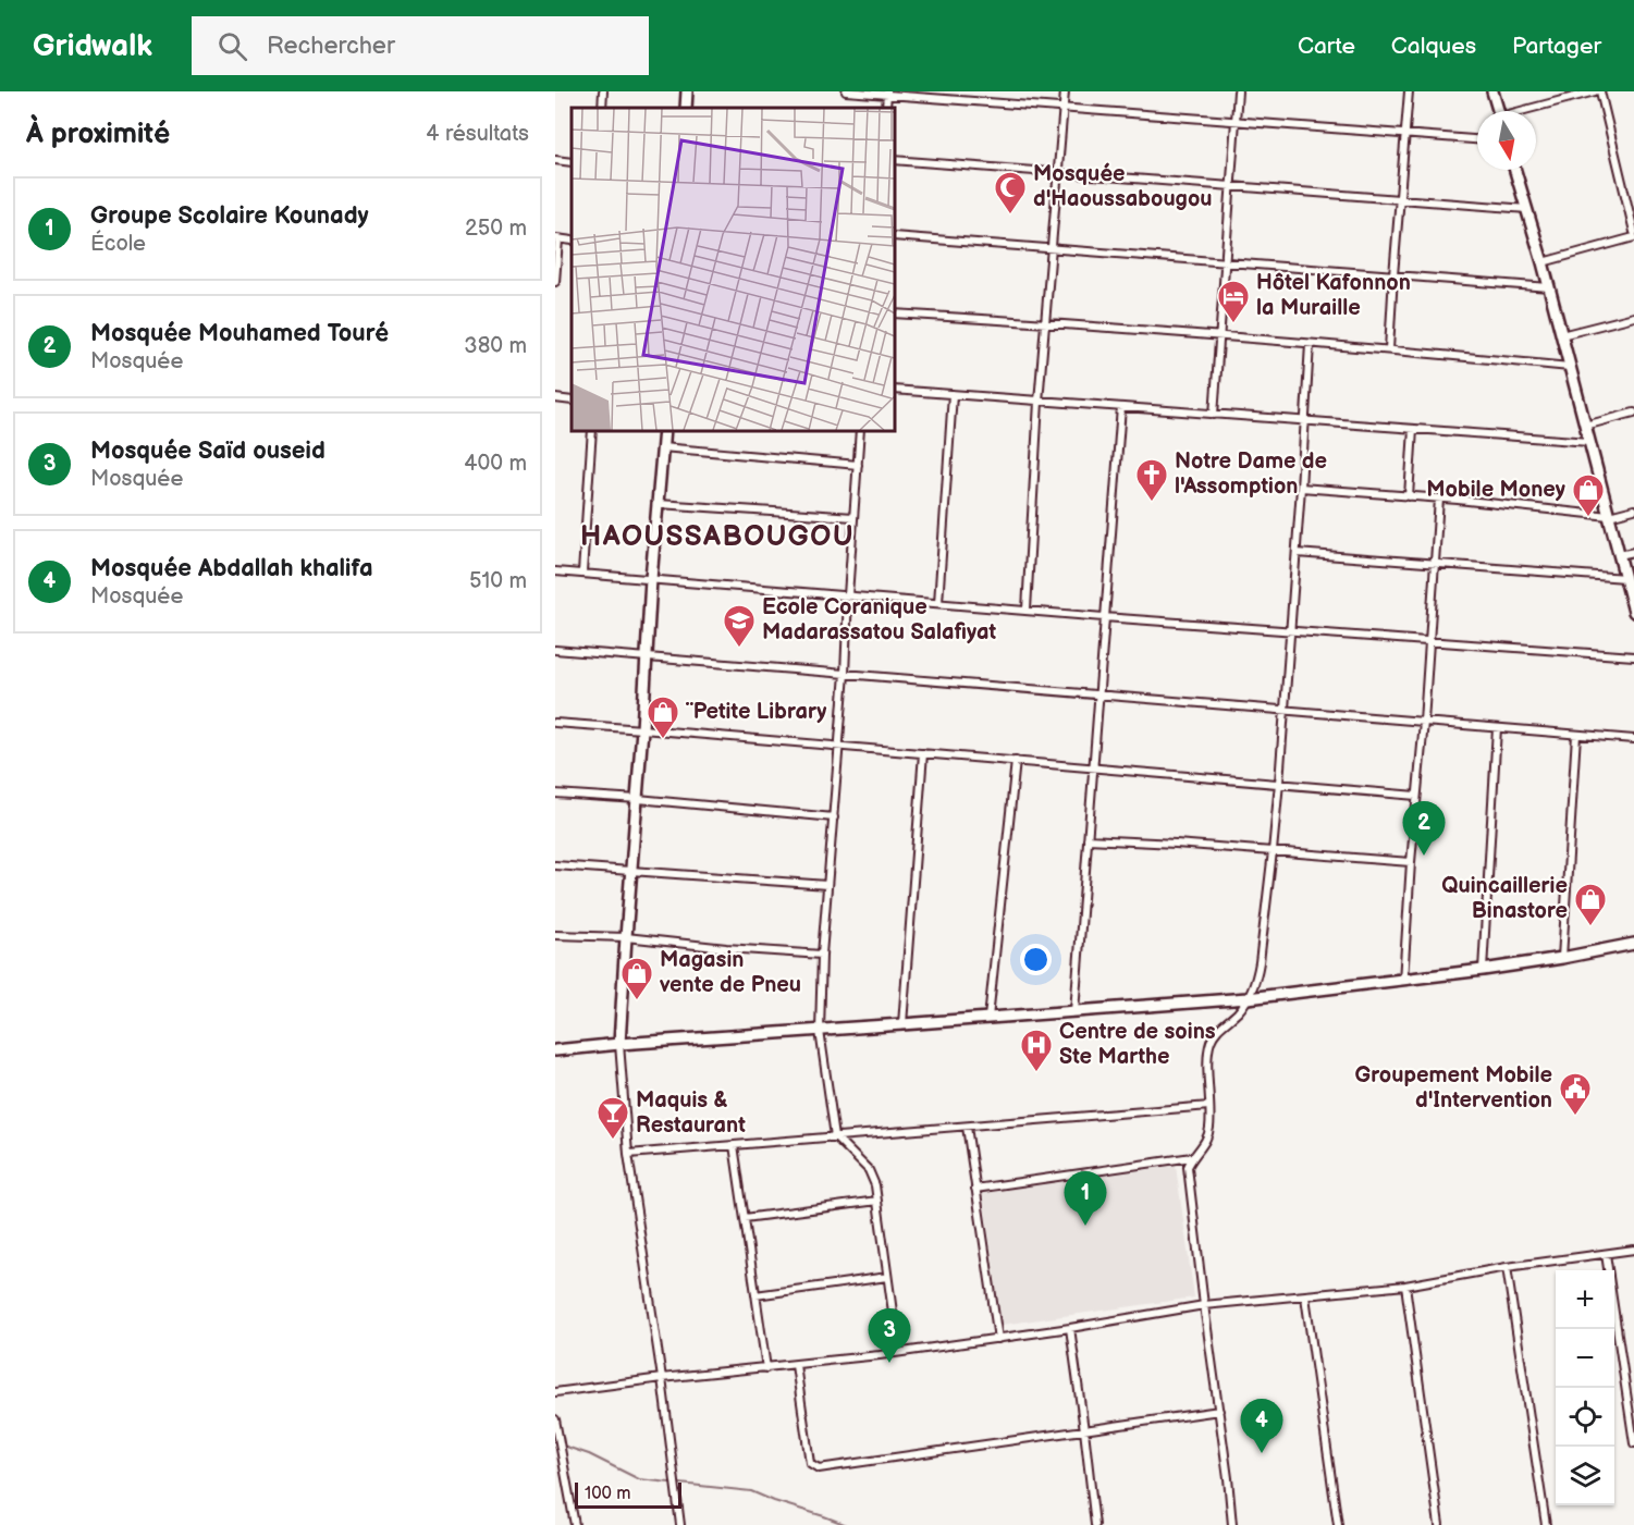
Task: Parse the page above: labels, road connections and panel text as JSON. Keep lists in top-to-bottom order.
{
  "districts": ["HAOUSSABOUGOU"],
  "places": {
    "mosque": ["Mosquée d'Haoussabougou"],
    "hotel": ["Hôtel Kafonnon la Muraille"],
    "church": ["Notre Dame de l'Assomption"],
    "shop": [
      "Mobile Money",
      "¨Petite Library",
      "Quincaillerie Binastore",
      "Magasin vente de Pneu"
    ],
    "school or university": ["Ecole Coranique Madarassatou Salafiyat"],
    "hospital": ["Centre de soins Ste Marthe"],
    "public building": ["Groupement Mobile d'Intervention"],
    "bar": ["Maquis & Restaurant"]
  },
  "scale_bar": "100 m",
  "north": "bottom",
  "page": {
    "header": "Gridwalk",
    "search": "Rechercher",
    "nav": ["Carte", "Calques", "Partager"],
    "heading": ["À proximité", "4 résultats"],
    "list": [
      {
        "mark": "1",
        "name": "Groupe Scolaire Kounady",
        "note": "École",
        "value": "250 m"
      },
      {
        "mark": "2",
        "name": "Mosquée Mouhamed Touré",
        "note": "Mosquée",
        "value": "380 m"
      },
      {
        "mark": "3",
        "name": "Mosquée Saïd ouseid",
        "note": "Mosquée",
        "value": "400 m"
      },
      {
        "mark": "4",
        "name": "Mosquée Abdallah khalifa",
        "note": "Mosquée",
        "value": "510 m"
      }
    ],
    "pins": [
      "2",
      "1",
      "3",
      "4"
    ],
    "map_buttons": ["+", "−"],
    "scale": "100 m"
  }
}
